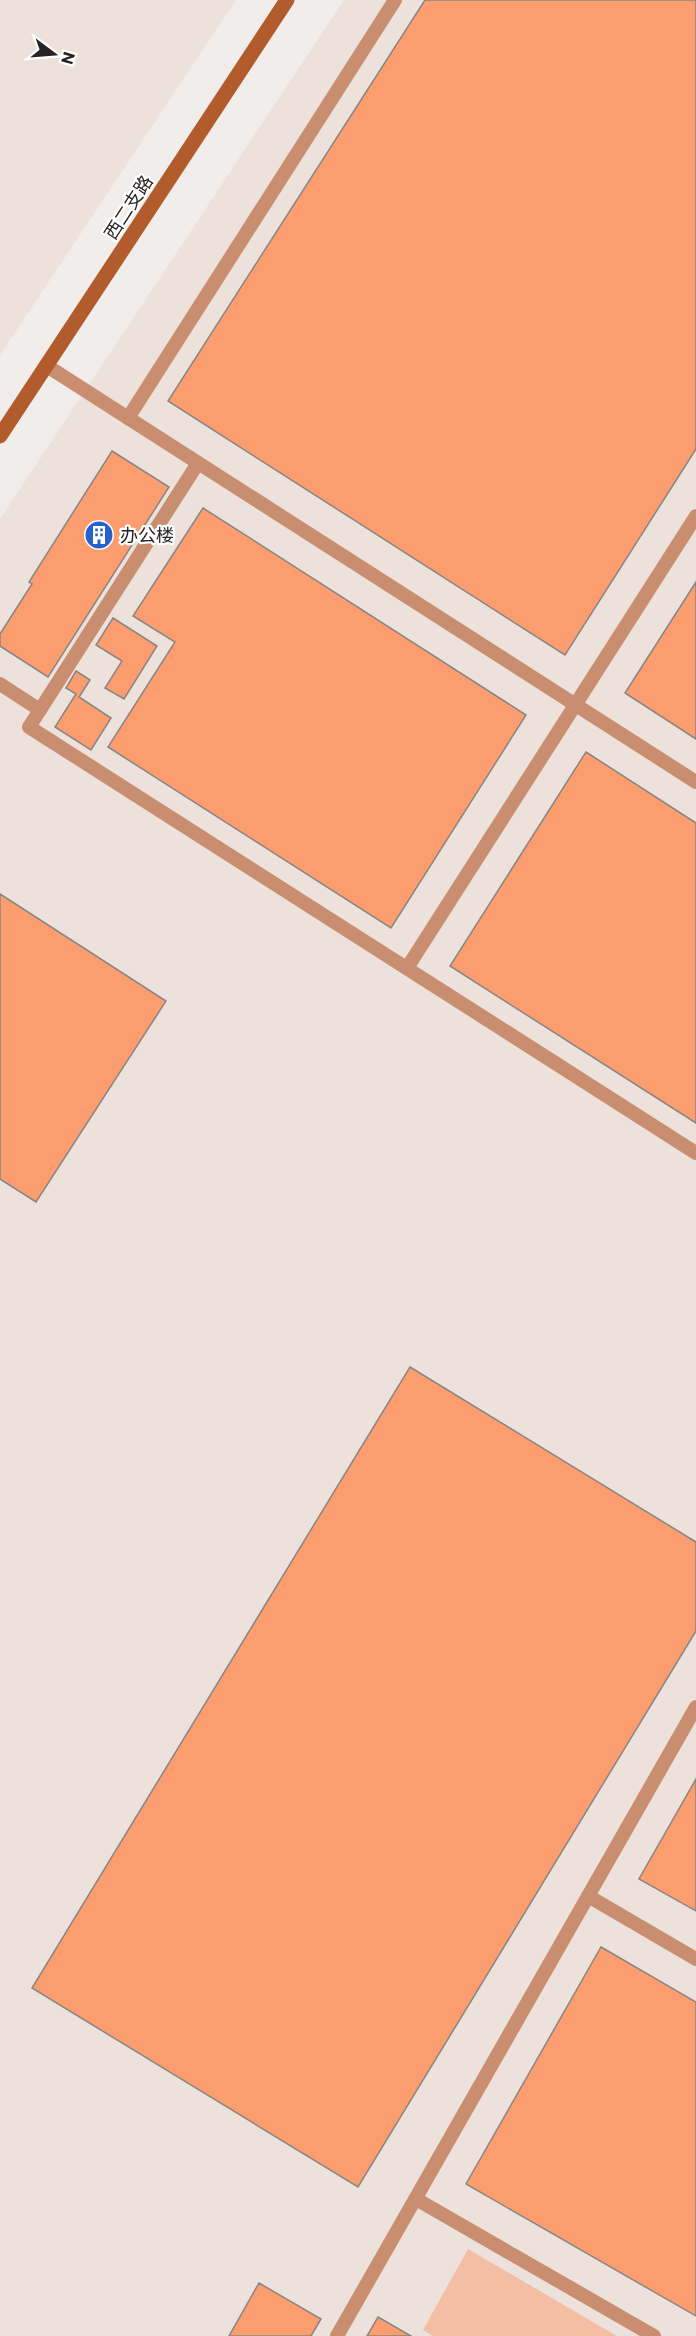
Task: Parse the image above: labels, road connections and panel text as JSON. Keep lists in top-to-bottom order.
{
  "streets": {
    "street": ["西二支路"]
  },
  "places": {
    "building": ["办公楼"]
  },
  "north": "right"
}
